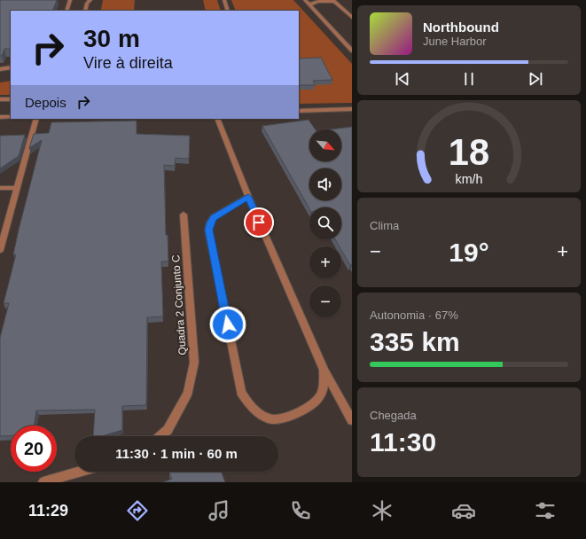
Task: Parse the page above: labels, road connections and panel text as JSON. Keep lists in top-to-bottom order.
{
  "streets": {
    "street": ["Quadra 2 Conjunto C"]
  },
  "north": "bottom right",
  "page": {
    "turn": ["30 m", "Vire à direita"],
    "song": ["Northbound", "June Harbor"],
    "then": "Depois",
    "map_buttons": ["+", "−"],
    "tile": [
      "Clima",
      ["Autonomia · 67%", "335 km"],
      ["Chegada", "11:30"]
    ],
    "heat": ["−", "19°", "+"],
    "limit": "20",
    "trip": "11:30 · 1 min · 60 m",
    "tabs": "11:29",
    "gauge": ["18", "km/h"]
  }
}
